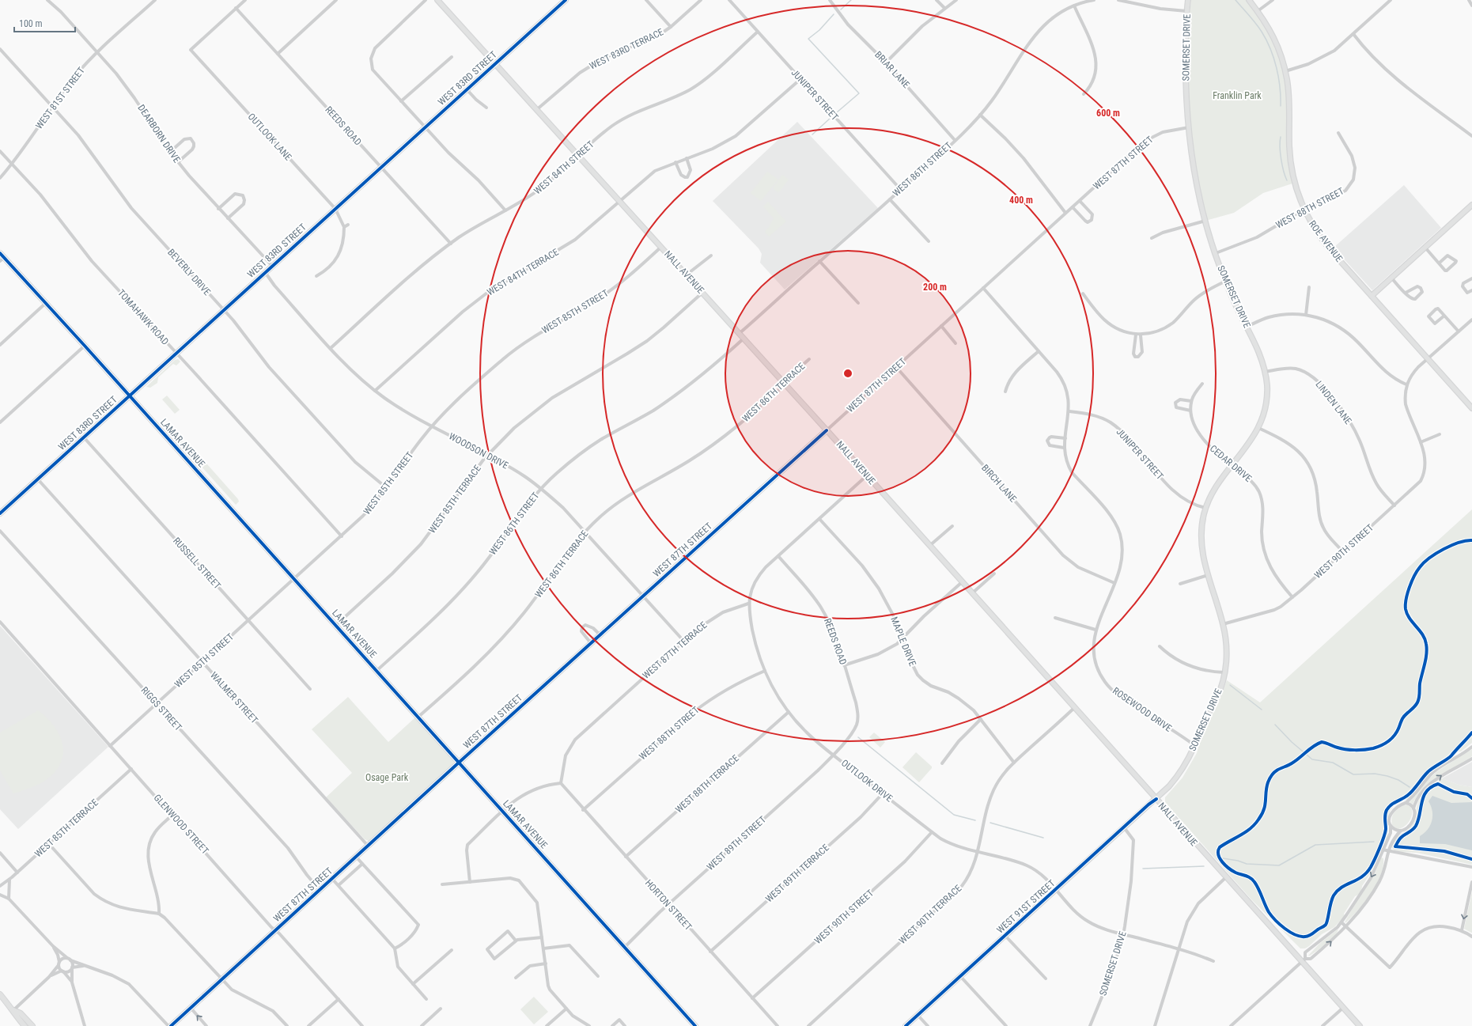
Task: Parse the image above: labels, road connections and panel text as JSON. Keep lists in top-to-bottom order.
{
  "streets": {
    "street": [
      "SOMERSET DRIVE",
      "WEST 83RD TERRACE",
      "BRIAR LANE",
      "WEST 83RD STREET",
      "JUNIPER STREET",
      "WEST 81ST STREET",
      "REEDS ROAD",
      "DEARBORN DRIVE",
      "OUTLOOK LANE",
      "WEST 87TH STREET",
      "WEST 84TH STREET",
      "WEST 86TH STREET",
      "WEST 88TH STREET",
      "ROE AVENUE",
      "BEVERLY DRIVE",
      "WEST 84TH TERRACE",
      "NALL AVENUE",
      "WEST 85TH STREET",
      "TOMAHAWK ROAD",
      "WEST 86TH TERRACE",
      "LINDEN LANE",
      "LAMAR AVENUE",
      "WOODSON DRIVE",
      "CEDAR DRIVE",
      "BIRCH LANE",
      "WEST 85TH TERRACE",
      "WEST 90TH STREET",
      "RUSSELL STREET",
      "MAPLE DRIVE",
      "WEST 87TH TERRACE",
      "WALMER STREET",
      "RIGGS STREET",
      "ROSEWOOD DRIVE",
      "OUTLOOK DRIVE",
      "WEST 88TH TERRACE",
      "GLENWOOD STREET",
      "WEST 89TH STREET",
      "WEST 89TH TERRACE",
      "HORTON STREET",
      "WEST 91ST STREET",
      "WEST 90TH TERRACE"
    ]
  },
  "crossings": [
    ["SOMERSET DRIVE", "JUNIPER STREET"],
    ["SOMERSET DRIVE", "WEST 87TH STREET"],
    ["SOMERSET DRIVE", "WEST 88TH STREET"],
    ["SOMERSET DRIVE", "NALL AVENUE"],
    ["SOMERSET DRIVE", "LINDEN LANE"],
    ["SOMERSET DRIVE", "CEDAR DRIVE"],
    ["SOMERSET DRIVE", "WEST 90TH STREET"],
    ["SOMERSET DRIVE", "ROSEWOOD DRIVE"],
    ["SOMERSET DRIVE", "OUTLOOK DRIVE"],
    ["SOMERSET DRIVE", "WEST 91ST STREET"],
    ["WEST 83RD TERRACE", "NALL AVENUE"],
    ["BRIAR LANE", "WEST 86TH STREET"],
    ["WEST 83RD STREET", "REEDS ROAD"],
    ["WEST 83RD STREET", "DEARBORN DRIVE"],
    ["WEST 83RD STREET", "OUTLOOK LANE"],
    ["WEST 83RD STREET", "BEVERLY DRIVE"],
    ["WEST 83RD STREET", "NALL AVENUE"],
    ["WEST 83RD STREET", "TOMAHAWK ROAD"],
    ["WEST 83RD STREET", "LAMAR AVENUE"],
    ["WEST 83RD STREET", "WOODSON DRIVE"],
    ["WEST 83RD STREET", "RUSSELL STREET"],
    ["WEST 83RD STREET", "WALMER STREET"],
    ["JUNIPER STREET", "WEST 84TH STREET"],
    ["JUNIPER STREET", "WEST 86TH STREET"],
    ["JUNIPER STREET", "WEST 84TH TERRACE"],
    ["JUNIPER STREET", "ROSEWOOD DRIVE"],
    ["WEST 81ST STREET", "DEARBORN DRIVE"],
    ["WEST 81ST STREET", "BEVERLY DRIVE"],
    ["WEST 81ST STREET", "TOMAHAWK ROAD"],
    ["REEDS ROAD", "OUTLOOK LANE"],
    ["REEDS ROAD", "WEST 84TH STREET"],
    ["REEDS ROAD", "WEST 89TH STREET"],
    ["WEST 87TH STREET", "NALL AVENUE"],
    ["WEST 87TH STREET", "LAMAR AVENUE"],
    ["WEST 87TH STREET", "WOODSON DRIVE"],
    ["WEST 87TH STREET", "BIRCH LANE"],
    ["WEST 87TH STREET", "WALMER STREET"],
    ["WEST 87TH STREET", "RIGGS STREET"],
    ["WEST 87TH STREET", "ROSEWOOD DRIVE"],
    ["WEST 87TH STREET", "GLENWOOD STREET"],
    ["WEST 84TH STREET", "NALL AVENUE"],
    ["WEST 84TH STREET", "WOODSON DRIVE"],
    ["WEST 86TH STREET", "NALL AVENUE"],
    ["WEST 86TH STREET", "LAMAR AVENUE"],
    ["WEST 86TH STREET", "WOODSON DRIVE"],
    ["WEST 88TH STREET", "ROE AVENUE"],
    ["WEST 88TH STREET", "OUTLOOK DRIVE"],
    ["WEST 88TH STREET", "HORTON STREET"],
    ["ROE AVENUE", "WEST 90TH STREET"],
    ["BEVERLY DRIVE", "WEST 85TH STREET"],
    ["WEST 84TH TERRACE", "NALL AVENUE"],
    ["WEST 84TH TERRACE", "WOODSON DRIVE"],
    ["NALL AVENUE", "WEST 85TH STREET"],
    ["NALL AVENUE", "WEST 86TH TERRACE"],
    ["NALL AVENUE", "WEST 85TH TERRACE"],
    ["NALL AVENUE", "WEST 91ST STREET"],
    ["NALL AVENUE", "WEST 90TH TERRACE"],
    ["WEST 85TH STREET", "TOMAHAWK ROAD"],
    ["WEST 85TH STREET", "LAMAR AVENUE"],
    ["WEST 85TH STREET", "WOODSON DRIVE"],
    ["WEST 85TH STREET", "RUSSELL STREET"],
    ["WEST 85TH STREET", "WALMER STREET"],
    ["WEST 85TH STREET", "RIGGS STREET"],
    ["WEST 85TH STREET", "GLENWOOD STREET"],
    ["WEST 86TH TERRACE", "LAMAR AVENUE"],
    ["WEST 86TH TERRACE", "WOODSON DRIVE"],
    ["LINDEN LANE", "WEST 90TH STREET"],
    ["LAMAR AVENUE", "WEST 85TH TERRACE"],
    ["LAMAR AVENUE", "WEST 89TH STREET"],
    ["WOODSON DRIVE", "WEST 85TH TERRACE"],
    ["WOODSON DRIVE", "WEST 87TH TERRACE"],
    ["CEDAR DRIVE", "WEST 90TH STREET"],
    ["BIRCH LANE", "ROSEWOOD DRIVE"],
    ["WEST 85TH TERRACE", "GLENWOOD STREET"],
    ["WEST 90TH STREET", "OUTLOOK DRIVE"],
    ["WEST 90TH STREET", "HORTON STREET"],
    ["MAPLE DRIVE", "WEST 90TH TERRACE"],
    ["WEST 87TH TERRACE", "OUTLOOK DRIVE"],
    ["WEST 87TH TERRACE", "HORTON STREET"],
    ["OUTLOOK DRIVE", "WEST 88TH TERRACE"],
    ["OUTLOOK DRIVE", "WEST 89TH STREET"],
    ["OUTLOOK DRIVE", "WEST 89TH TERRACE"],
    ["OUTLOOK DRIVE", "WEST 91ST STREET"],
    ["OUTLOOK DRIVE", "WEST 90TH TERRACE"],
    ["WEST 88TH TERRACE", "HORTON STREET"],
    ["WEST 89TH STREET", "HORTON STREET"],
    ["WEST 89TH TERRACE", "HORTON STREET"]
  ],
  "parks": ["Franklin Park", "Osage Park"],
  "scale_bar": "100 m",
  "rings": ["600 m", "400 m", "200 m"]
}
